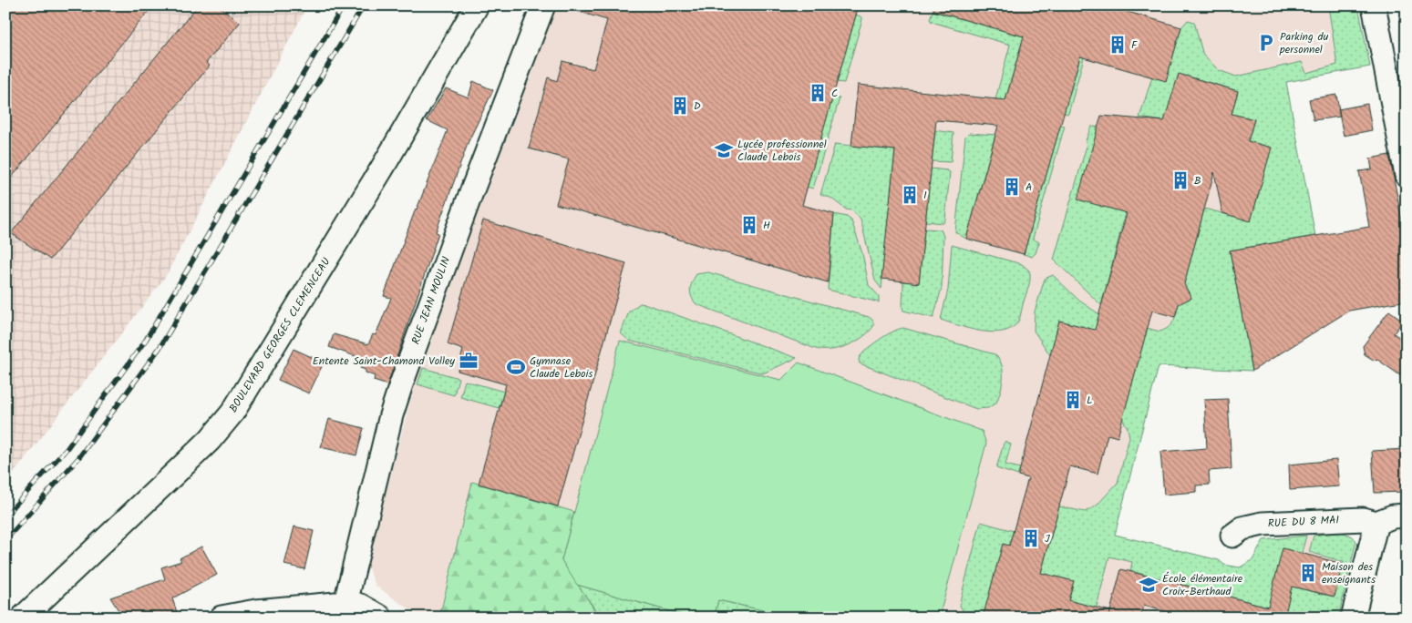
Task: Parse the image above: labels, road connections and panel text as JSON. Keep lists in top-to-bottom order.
{
  "streets": {
    "street": ["RUE JEAN MOULIN", "BOULEVARD GEORGES CLEMENCEAU", "RUE DU 8 MAI"]
  },
  "places": {
    "parking": ["Parking du personnel"],
    "building": [
      "F",
      "C",
      "D",
      "B",
      "A",
      "I",
      "H",
      "L",
      "J",
      "Maison des enseignants"
    ],
    "school or university": ["Lycée professionnel Claude Lebois", "École élémentaire Croix-Berthaud"],
    "office": ["Entente Saint-Chamond Volley"],
    "sports": ["Gymnase Claude Lebois"]
  }
}
